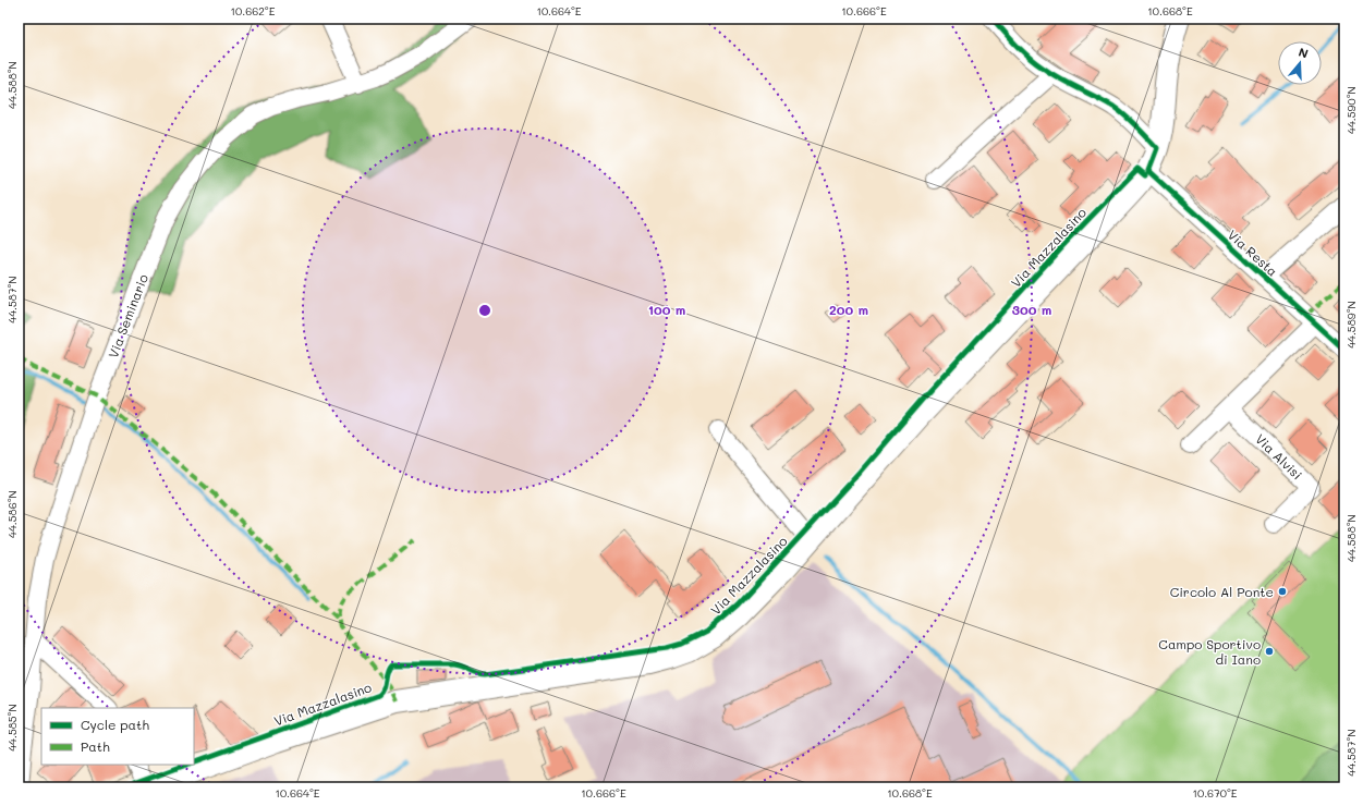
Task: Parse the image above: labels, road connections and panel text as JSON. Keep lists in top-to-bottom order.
{
  "streets": {
    "main road": ["Via Mazzalasino"],
    "street": ["Via Resta", "Via Seminario", "Via Alvisi"]
  },
  "crossings": [
    ["Via Mazzalasino", "Via Resta"]
  ],
  "places": ["Circolo Al Ponte", "Campo Sportivo di Iano"],
  "legend": ["Cycle path", "Path"],
  "north": "top",
  "coordinates": [
    "10.662°E",
    "10.664°E",
    "10.666°E",
    "10.668°E",
    "44.588°N",
    "44.590°N",
    "44.587°N",
    "44.589°N",
    "44.586°N",
    "44.585°N",
    "10.670°E"
  ],
  "rings": ["100 m", "200 m", "300 m"]
}
